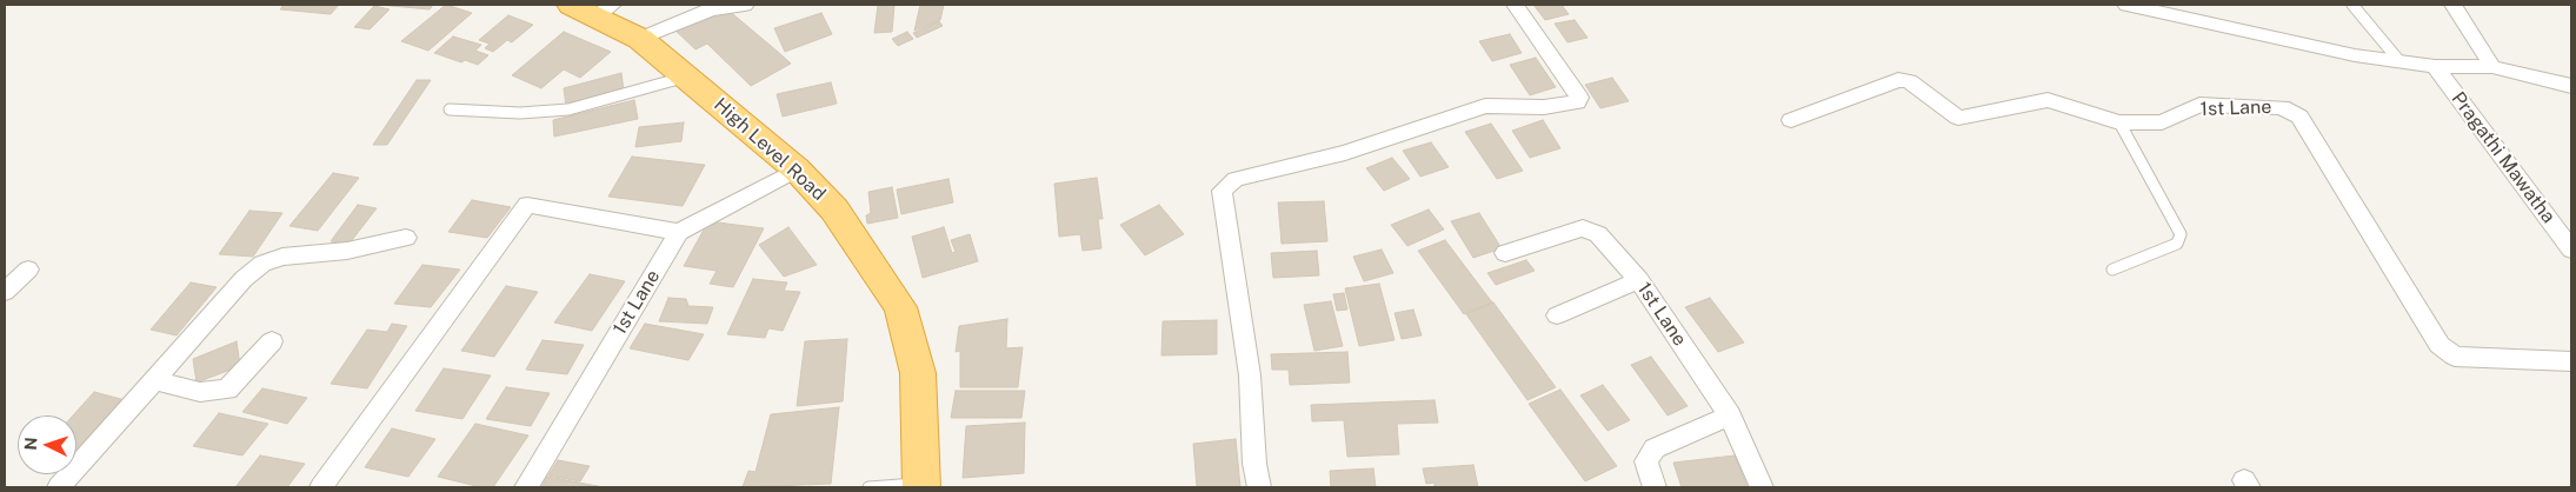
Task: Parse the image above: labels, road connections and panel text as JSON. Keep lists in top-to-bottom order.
{
  "streets": {
    "highway": ["High Level Road"],
    "street": ["1st Lane", "Pragathi Mawatha"]
  },
  "north": "left"
}
